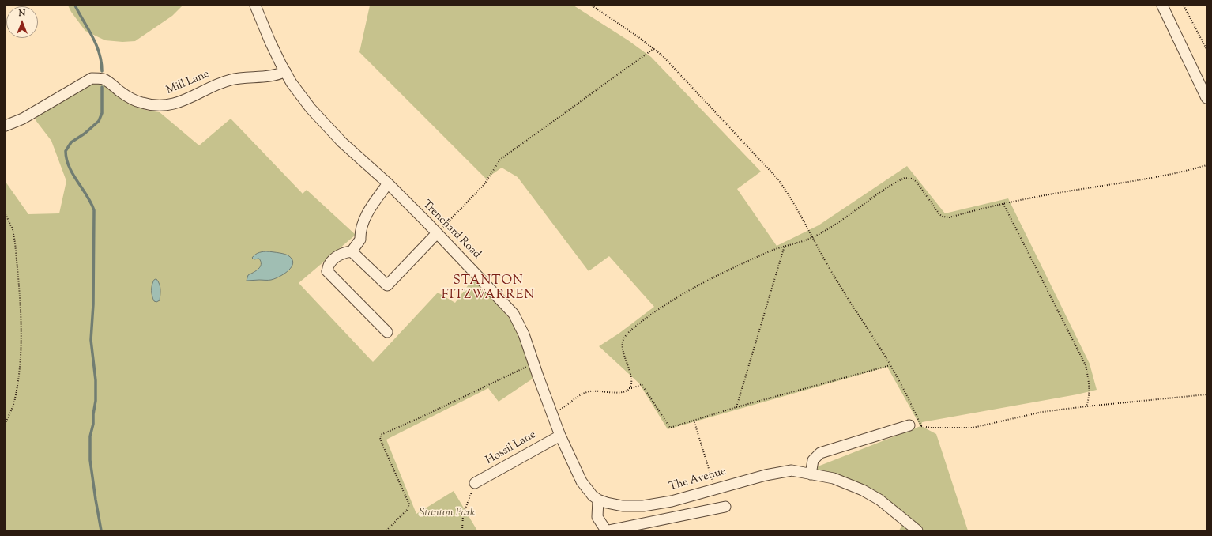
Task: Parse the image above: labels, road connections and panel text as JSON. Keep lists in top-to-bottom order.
{
  "streets": {
    "street": [
      "Mill Lane",
      "Trenchard Road",
      "Hossil Lane",
      "The Avenue"
    ]
  },
  "crossings": [
    ["Mill Lane", "Trenchard Road"],
    ["Trenchard Road", "Hossil Lane"],
    ["Trenchard Road", "The Avenue"]
  ],
  "districts": ["STANTON FITZWARREN"],
  "parks": ["Stanton Park"],
  "north": "top"
}
